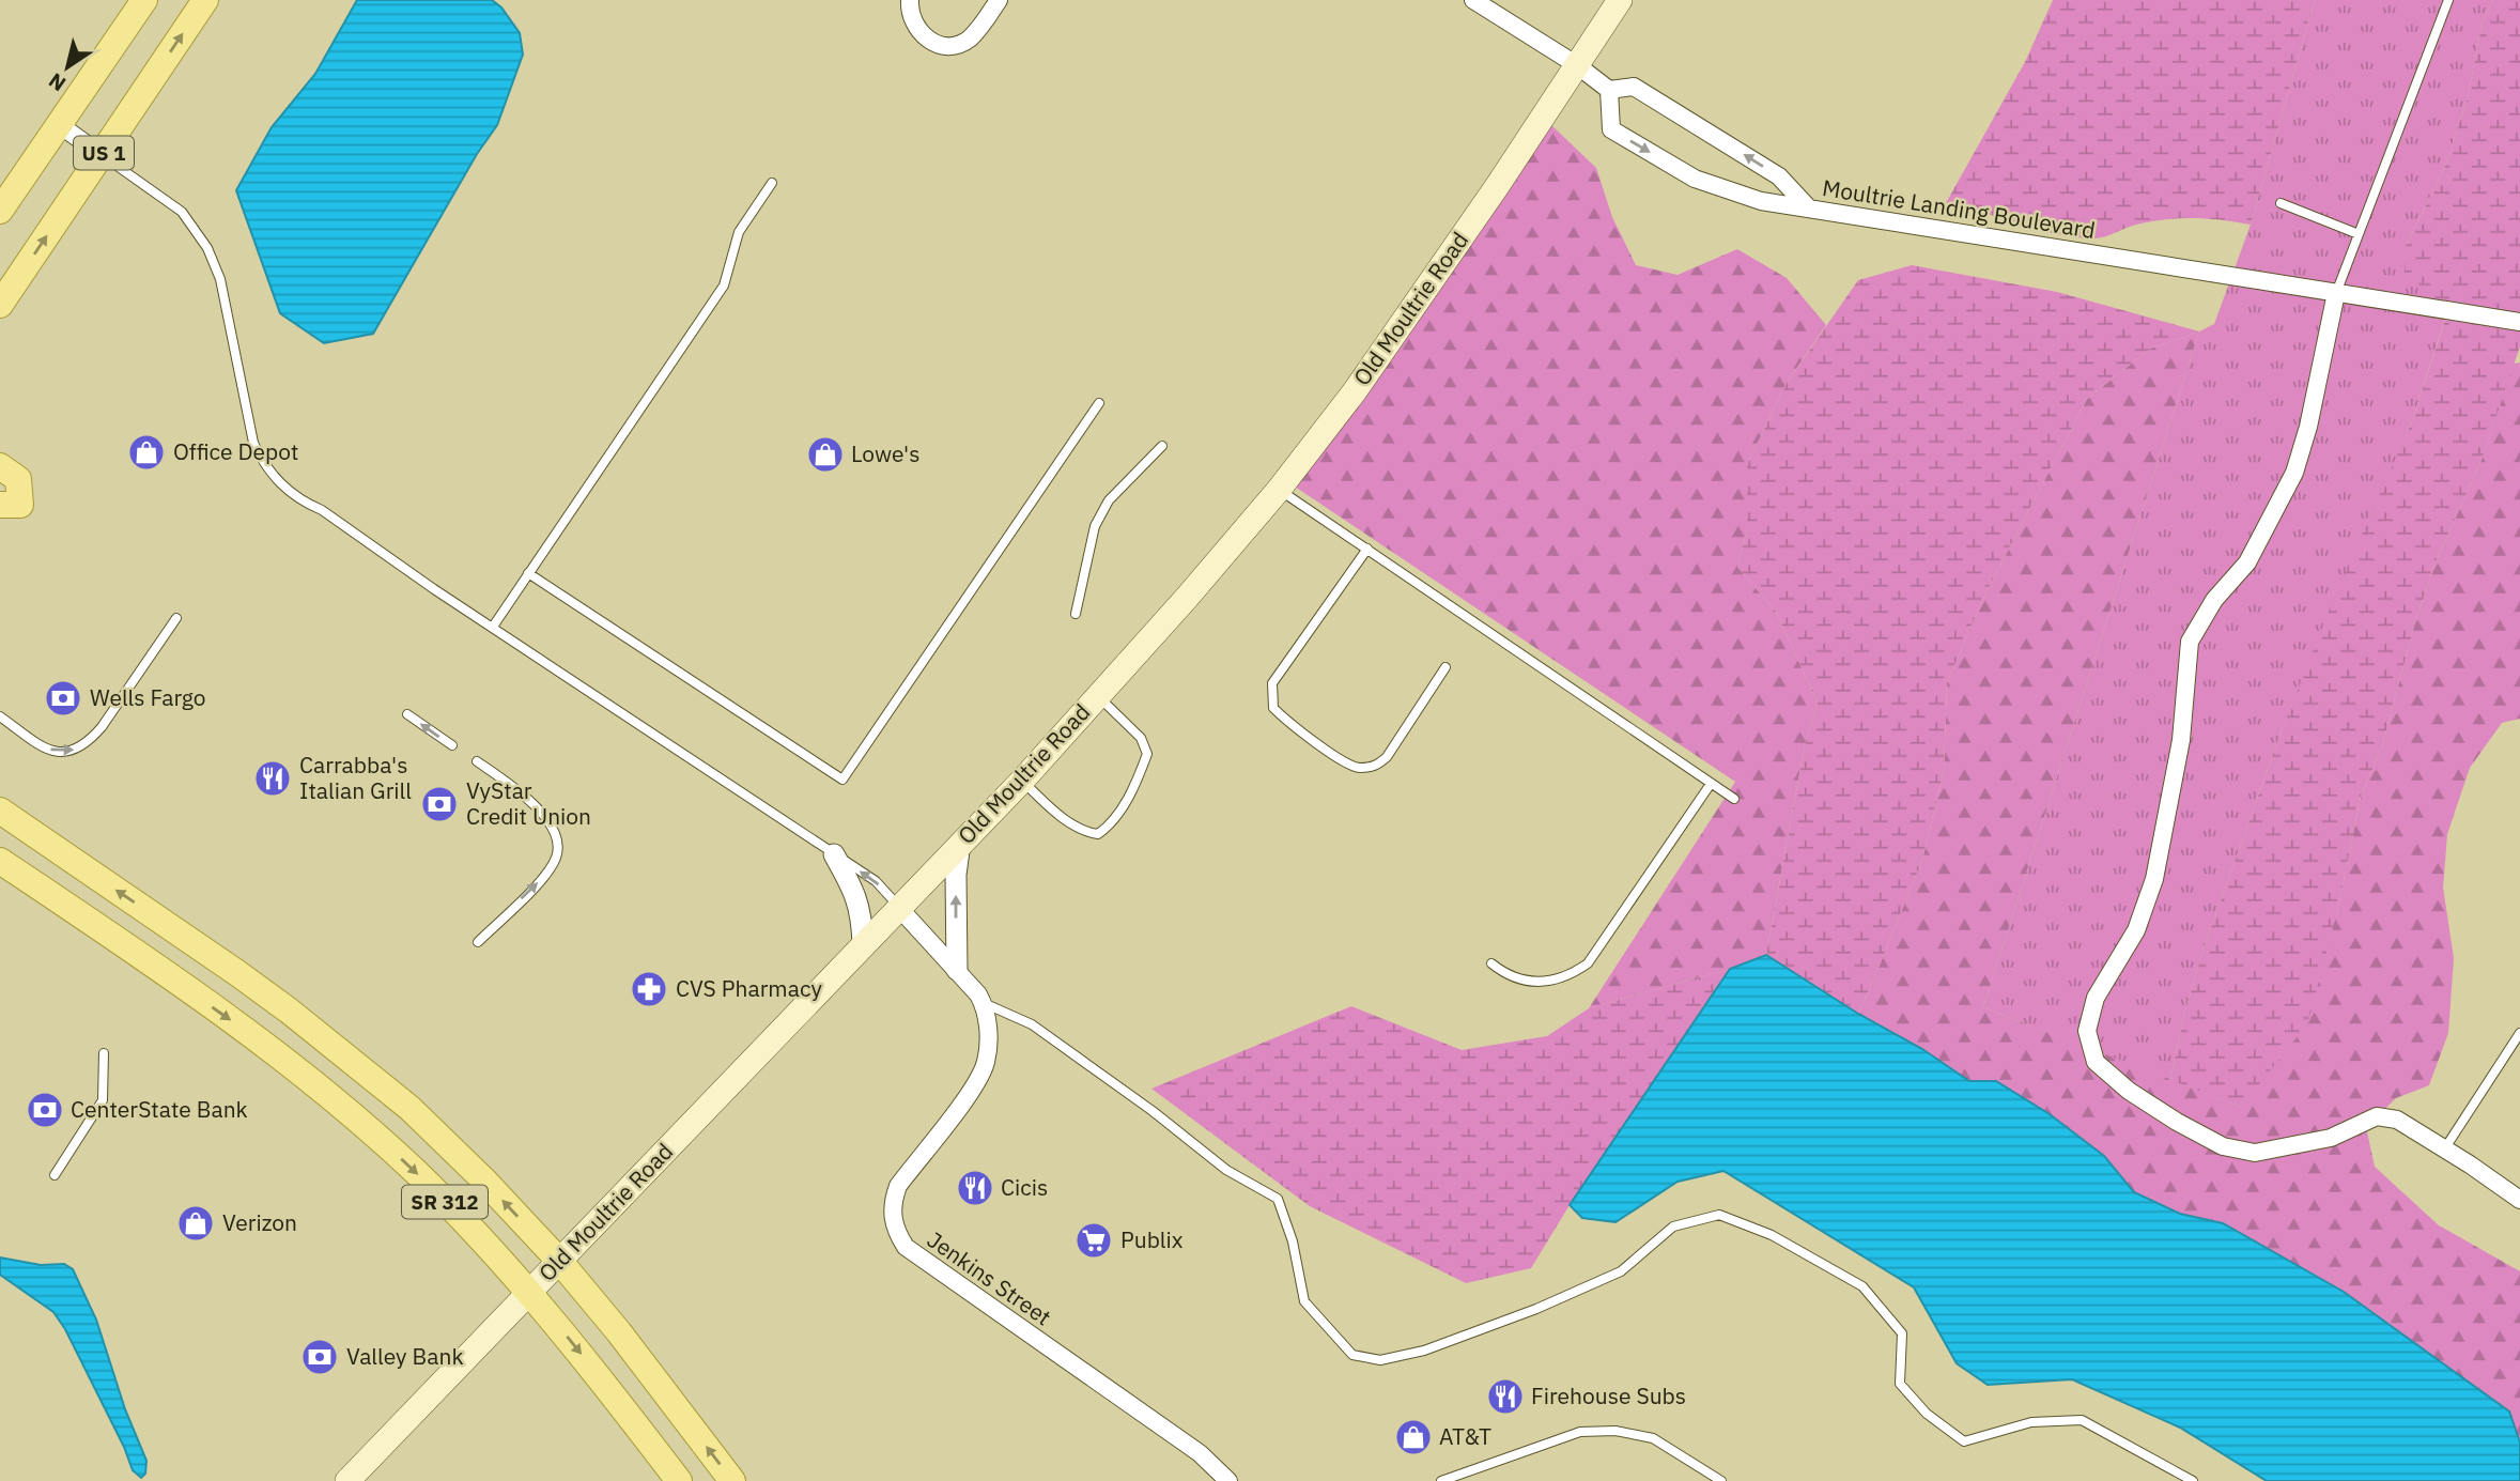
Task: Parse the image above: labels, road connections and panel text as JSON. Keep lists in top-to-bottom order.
{
  "streets": {
    "main road": ["US 1", "Old Moultrie Road", "SR 312"],
    "street": ["Moultrie Landing Boulevard", "Jenkins Street"]
  },
  "crossings": [
    ["Old Moultrie Road", "SR 312"]
  ],
  "places": {
    "shop": [
      "Office Depot",
      "Lowe's",
      "Verizon",
      "AT&T"
    ],
    "bank": [
      "Wells Fargo",
      "VyStar Credit Union",
      "CenterState Bank",
      "Valley Bank"
    ],
    "restaurant": ["Carrabba's Italian Grill", "Cicis", "Firehouse Subs"],
    "pharmacy": ["CVS Pharmacy"],
    "supermarket": ["Publix"]
  },
  "north": "bottom left"
}
